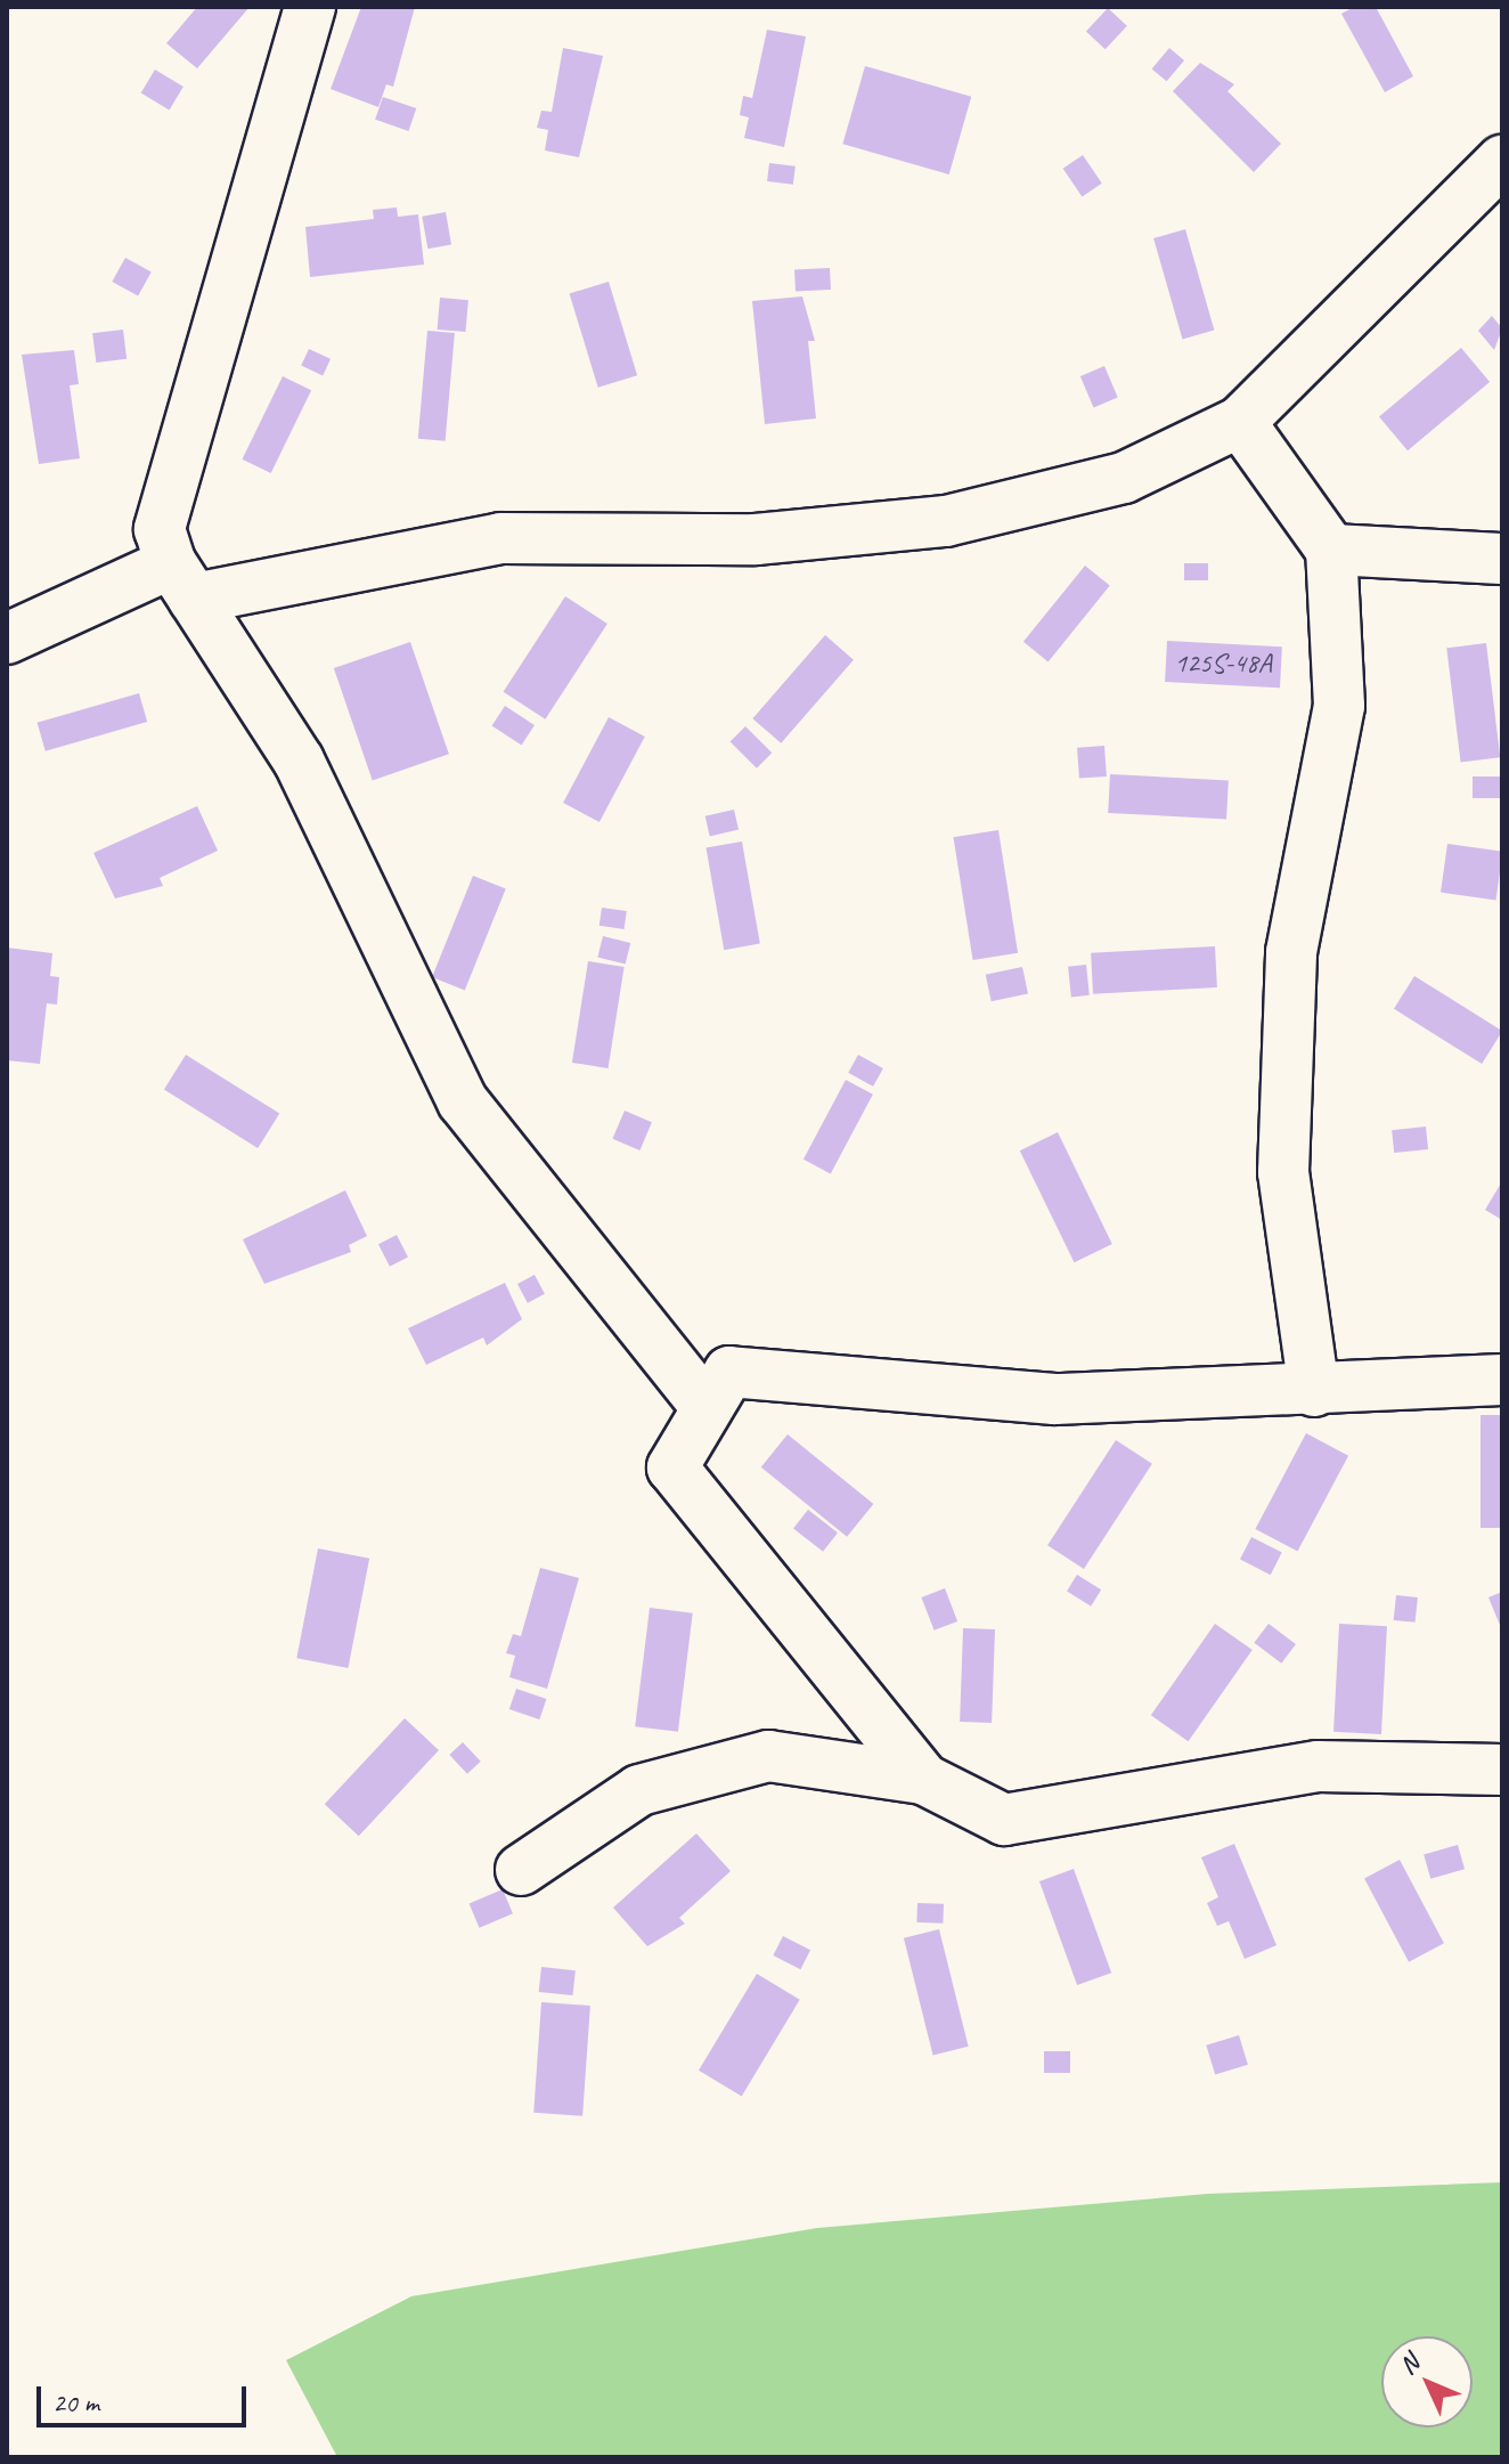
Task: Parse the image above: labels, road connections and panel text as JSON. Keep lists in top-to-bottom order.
{
  "house_numbers": ["125S-48A"],
  "scale_bar": "20 m",
  "north": "top left"
}
